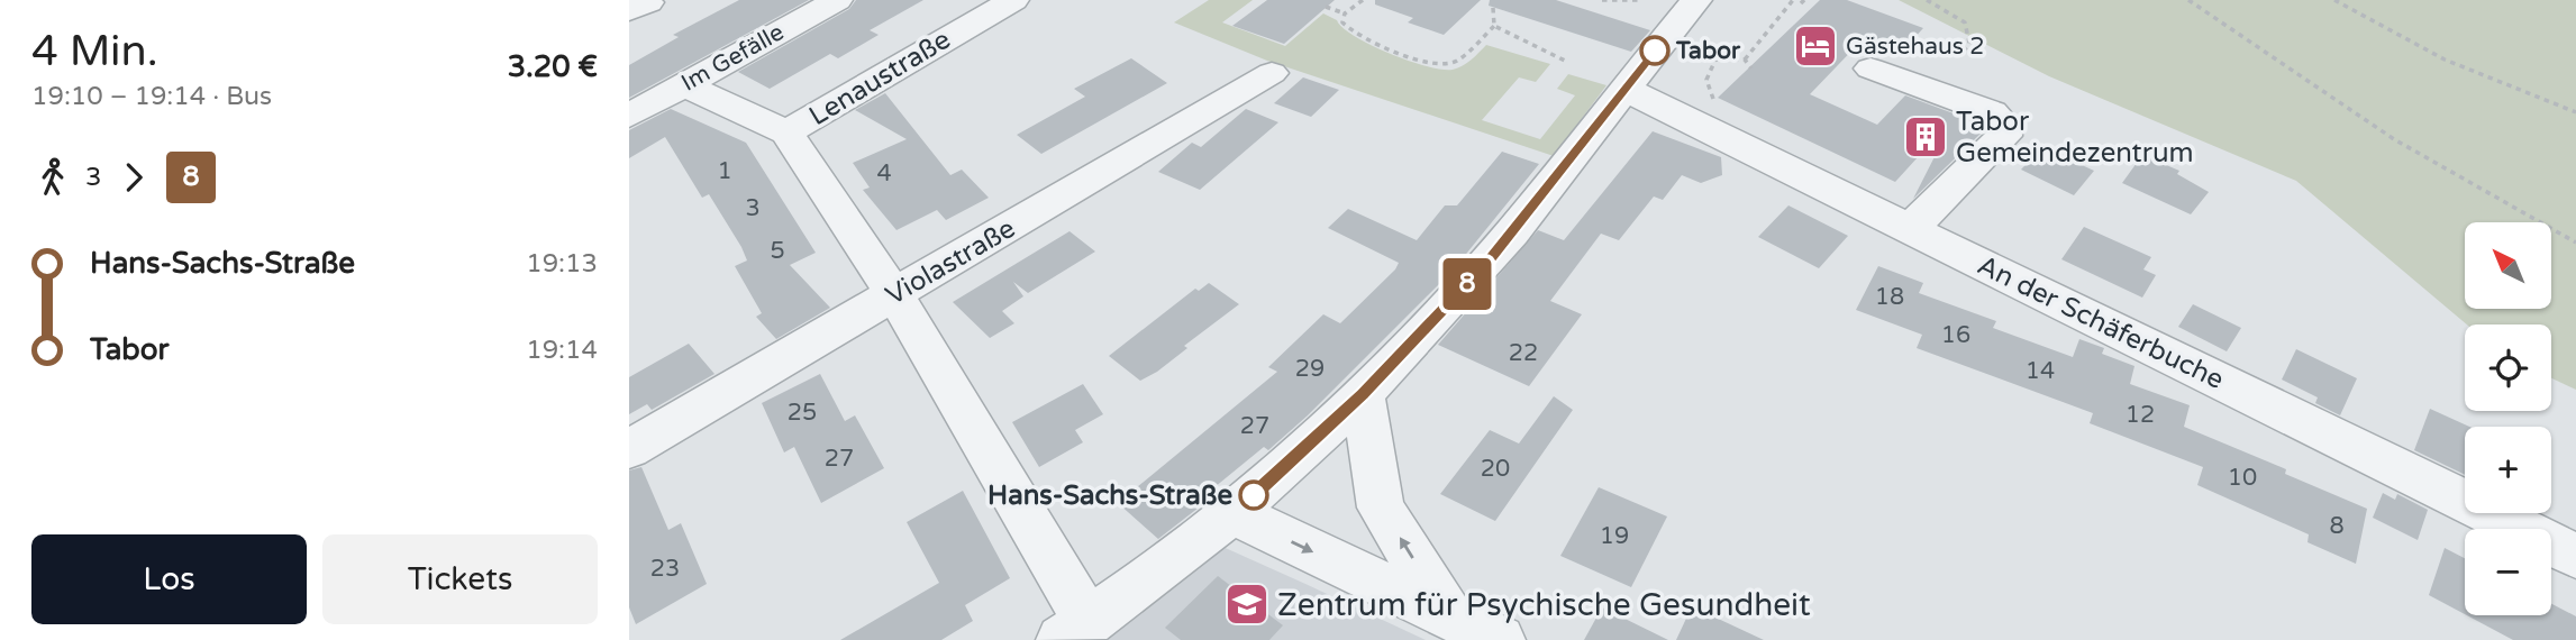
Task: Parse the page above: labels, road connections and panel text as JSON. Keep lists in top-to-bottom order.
{
  "streets": {
    "street": [
      "Im Gefälle",
      "Lenaustraße",
      "Violastraße",
      "An der Schäferbuche"
    ]
  },
  "crossings": [
    ["Im Gefälle", "Lenaustraße"],
    ["Lenaustraße", "Violastraße"]
  ],
  "places": {
    "hotel": ["Gästehaus 2"],
    "other": ["Tabor", "Hans-Sachs-Straße"],
    "building": ["Tabor Gemeindezentrum"],
    "school or university": ["Zentrum für Psychische Gesundheit"]
  },
  "lines": ["bus line 8"],
  "house_numbers": [
    "1",
    "4",
    "3",
    "5",
    "18",
    "16",
    "22",
    "29",
    "14",
    "25",
    "12",
    "27",
    "27",
    "20",
    "10",
    "8",
    "19",
    "23"
  ],
  "north": "top left",
  "page": {
    "heading": ["4 Min.", "19:10 – 19:14 · Bus", "3.20 €"],
    "on_map": "8",
    "legs": ["3", "8"],
    "list": [
      {
        "name": "Hans-Sachs-Straße",
        "value": "19:13"
      },
      {
        "name": "Tabor",
        "value": "19:14"
      }
    ],
    "map_buttons": ["+", "−"],
    "buttons": ["Los", "Tickets"]
  }
}
